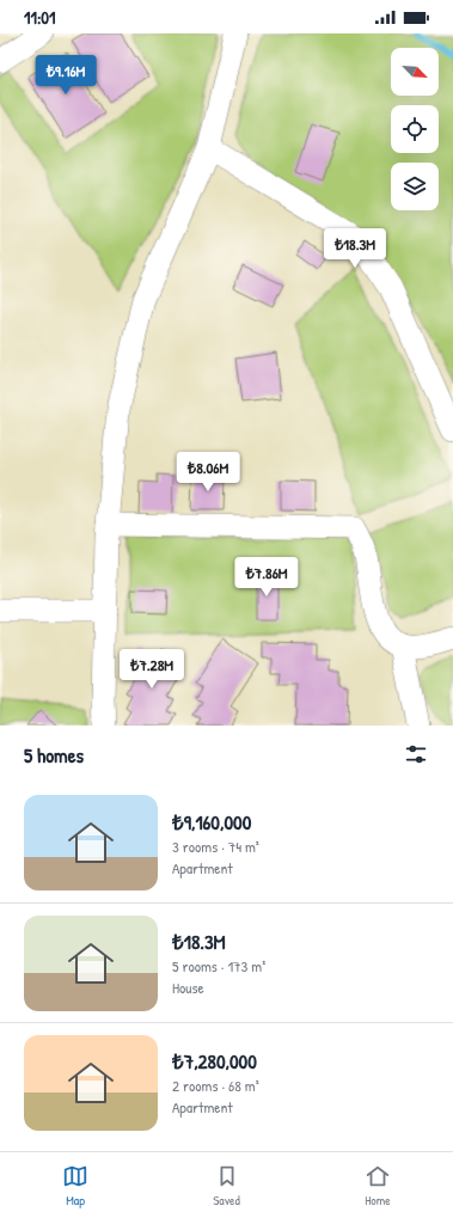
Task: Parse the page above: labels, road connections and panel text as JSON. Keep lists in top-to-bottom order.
{
  "north": "bottom right",
  "page": {
    "status": "11:01",
    "price": [
      "₺9.16M",
      "₺18.3M",
      "₺8.06M",
      "₺7.86M",
      "₺7.28M"
    ],
    "heading": "5 homes",
    "list": [
      {
        "name": "₺9,160,000",
        "note": "3 rooms · 74 m² · Apartment"
      },
      {
        "name": "₺18.3M",
        "note": "5 rooms · 173 m² · House"
      },
      {
        "name": "₺7,280,000",
        "note": "2 rooms · 68 m² · Apartment"
      }
    ],
    "tabs": ["Map", "Saved", "Home"]
  }
}
